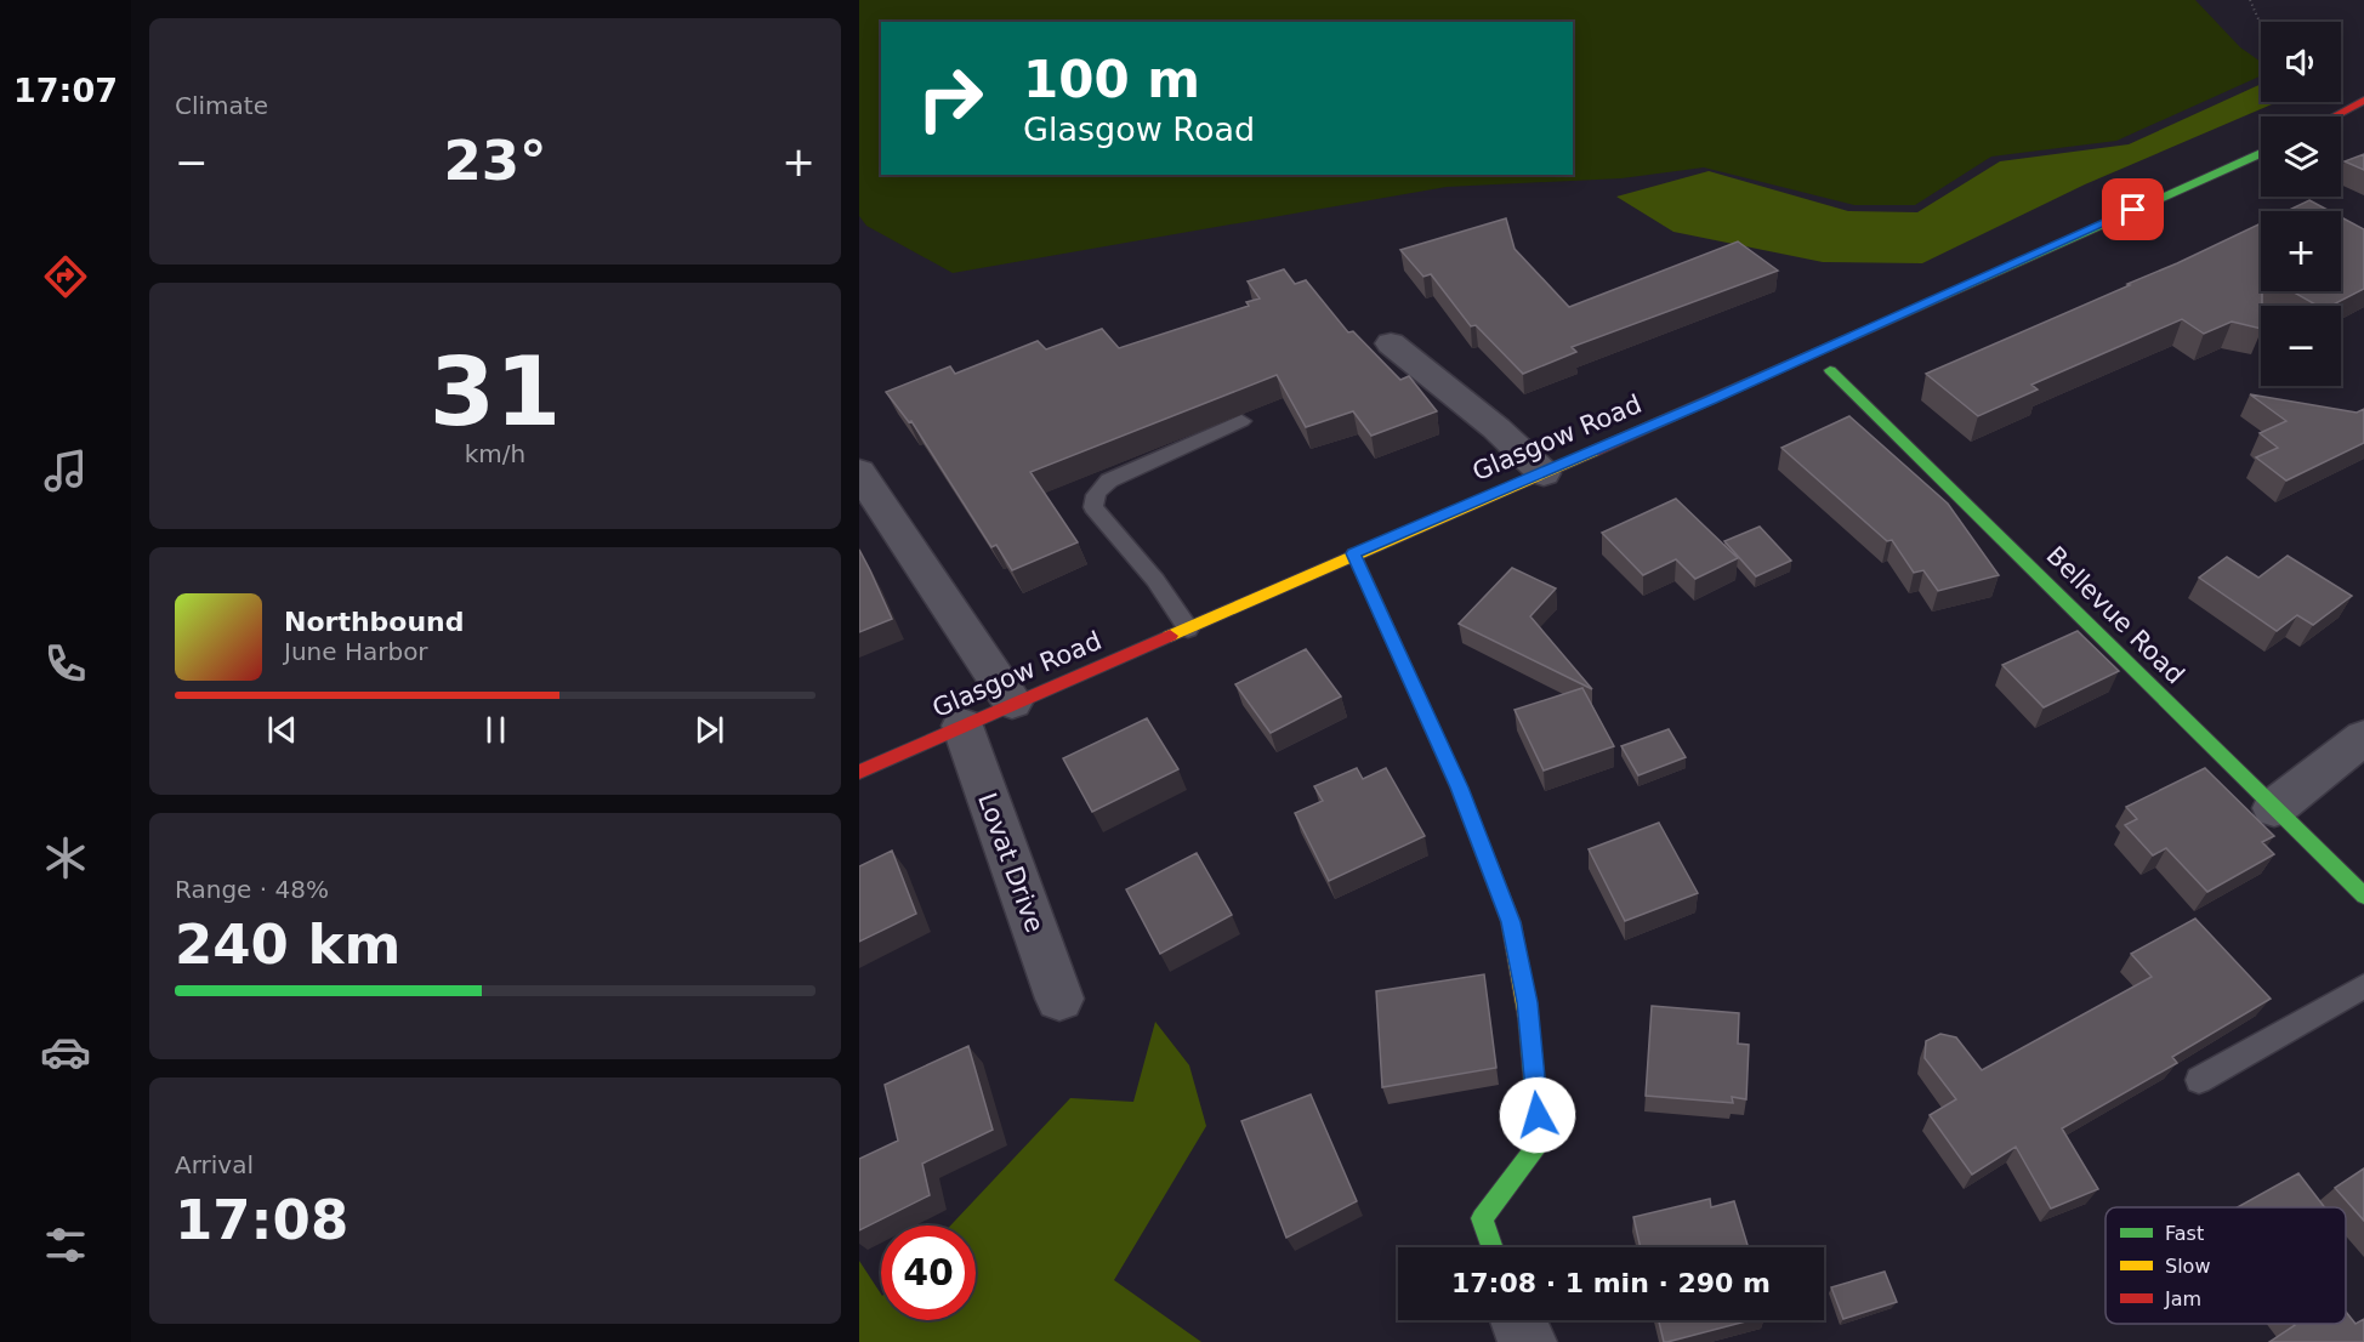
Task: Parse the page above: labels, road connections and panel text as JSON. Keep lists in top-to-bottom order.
{
  "streets": {
    "main road": ["Glasgow Road", "Bellevue Road"],
    "street": ["Lovat Drive"]
  },
  "crossings": [
    ["Glasgow Road", "Lovat Drive"]
  ],
  "legend": ["Fast", "Slow", "Jam"],
  "page": {
    "tabs": "17:07",
    "tile": [
      "Climate",
      ["31", "km/h"],
      ["Range · 48%", "240 km"],
      ["Arrival", "17:08"]
    ],
    "map_buttons": ["+", "−"],
    "turn": ["100 m", "Glasgow Road"],
    "heat": ["−", "23°", "+"],
    "song": ["Northbound", "June Harbor"],
    "limit": "40",
    "trip": "17:08 · 1 min · 290 m"
  }
}
